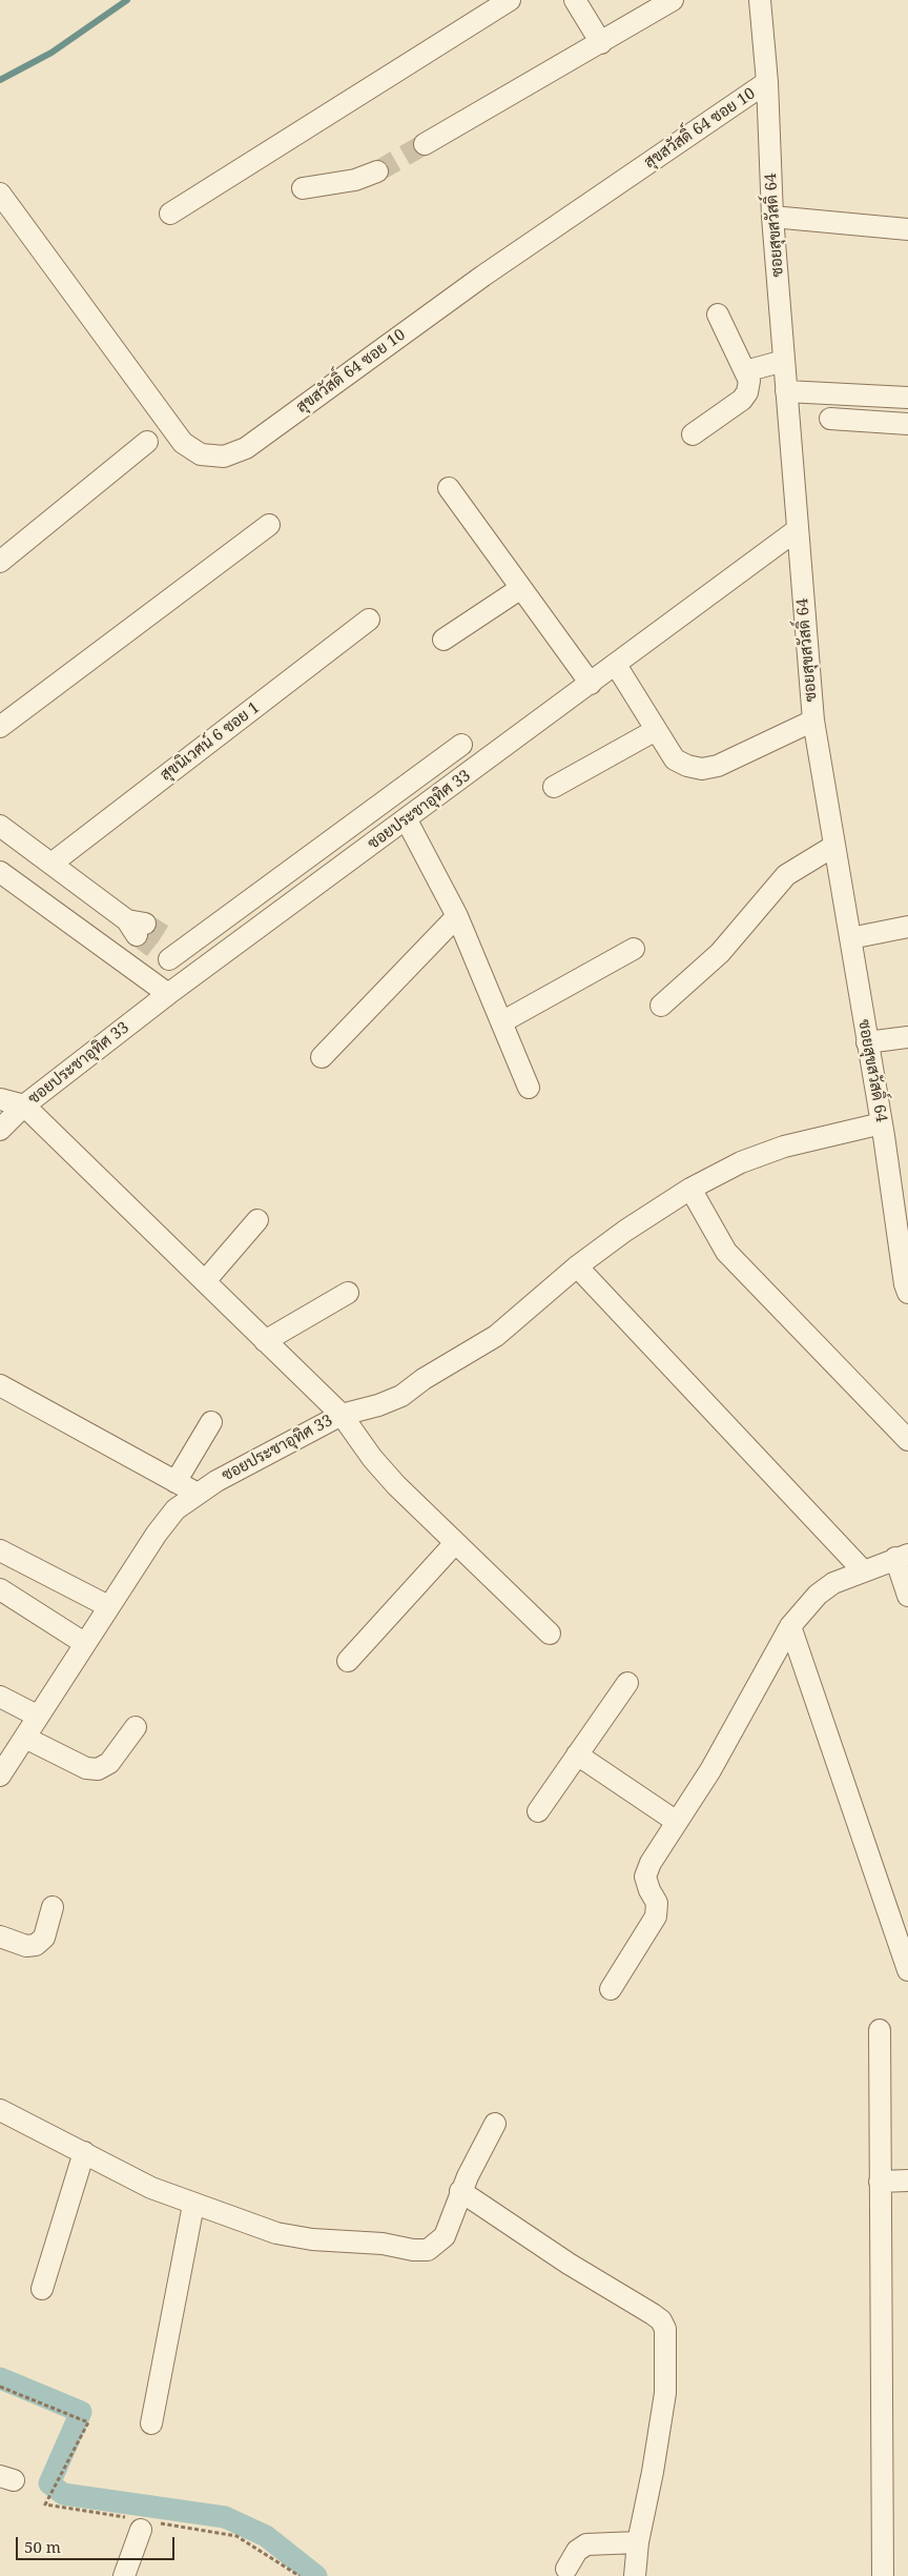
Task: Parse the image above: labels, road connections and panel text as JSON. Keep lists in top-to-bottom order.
{
  "streets": {
    "street": [
      "สุขสวัสดิ์ 64 ซอย 10",
      "ซอยสุขสวัสดิ์ 64",
      "สุขนิเวศน์ 6 ซอย 1",
      "ซอยประชาอุทิศ 33"
    ]
  },
  "crossings": [
    ["สุขสวัสดิ์ 64 ซอย 10", "ซอยสุขสวัสดิ์ 64"],
    ["ซอยสุขสวัสดิ์ 64", "ซอยประชาอุทิศ 33"]
  ],
  "scale_bar": "50 m"
}
